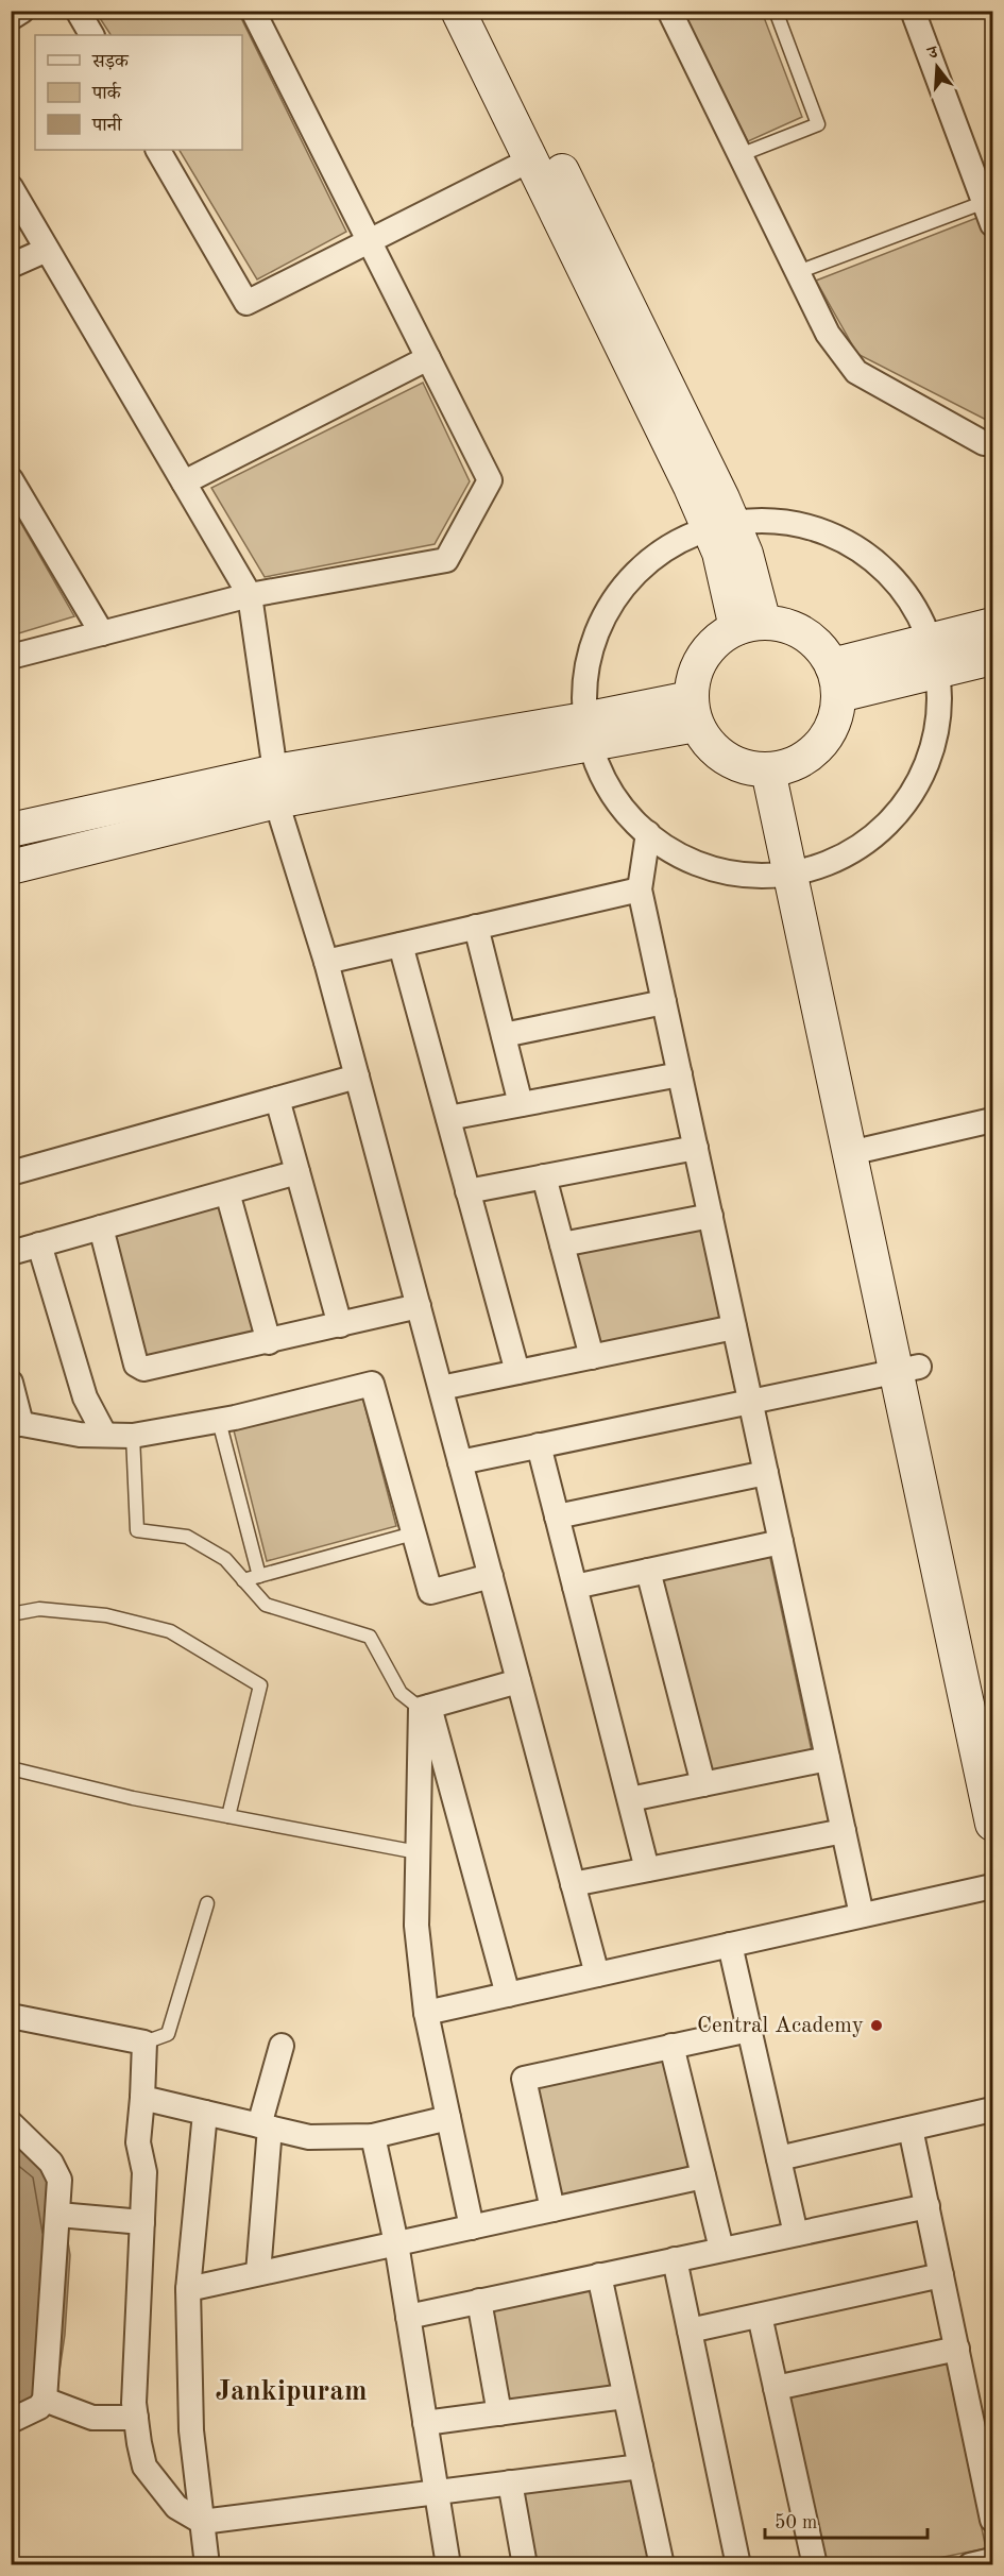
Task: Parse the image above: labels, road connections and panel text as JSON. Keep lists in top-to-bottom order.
{
  "districts": ["Jankipuram"],
  "places": ["Central Academy"],
  "legend": ["सड़क", "पार्क", "पानी"],
  "scale_bar": "50 m",
  "north": "top"
}
